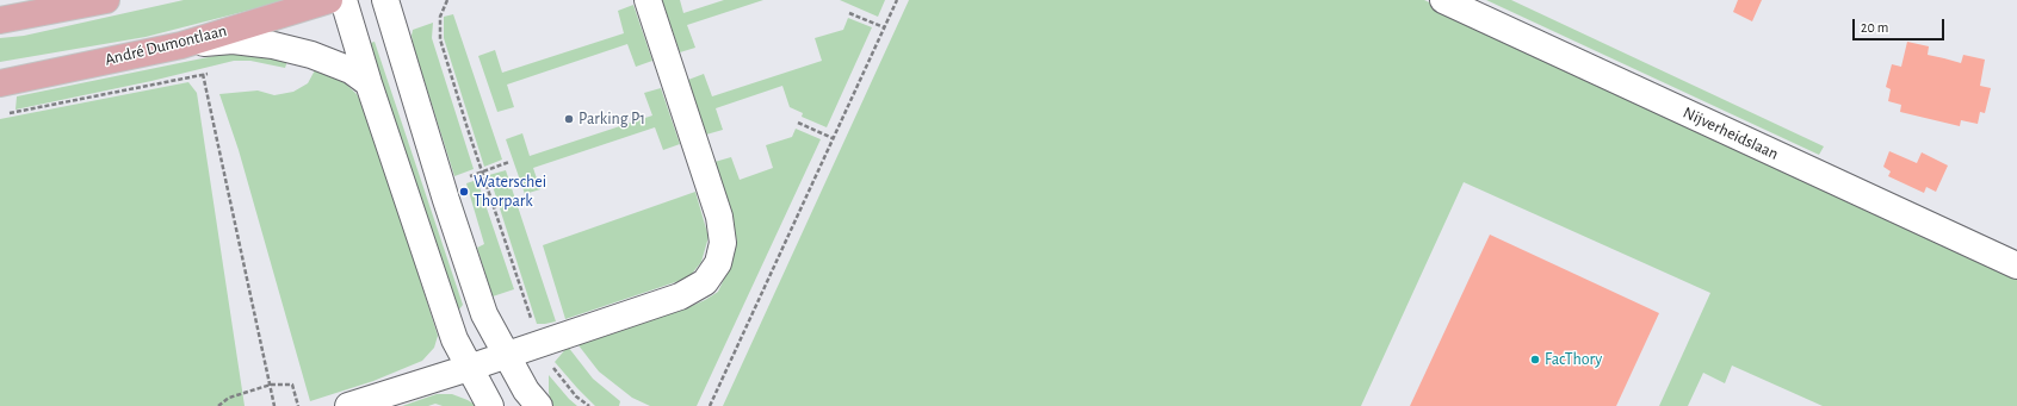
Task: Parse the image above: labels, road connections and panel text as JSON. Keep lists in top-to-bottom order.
{
  "streets": {
    "main road": ["André Dumontlaan"],
    "street": ["Nijverheidslaan"]
  },
  "places": ["Parking P1", "Waterschei Thorpark", "FacThory"],
  "scale_bar": "20 m"
}
